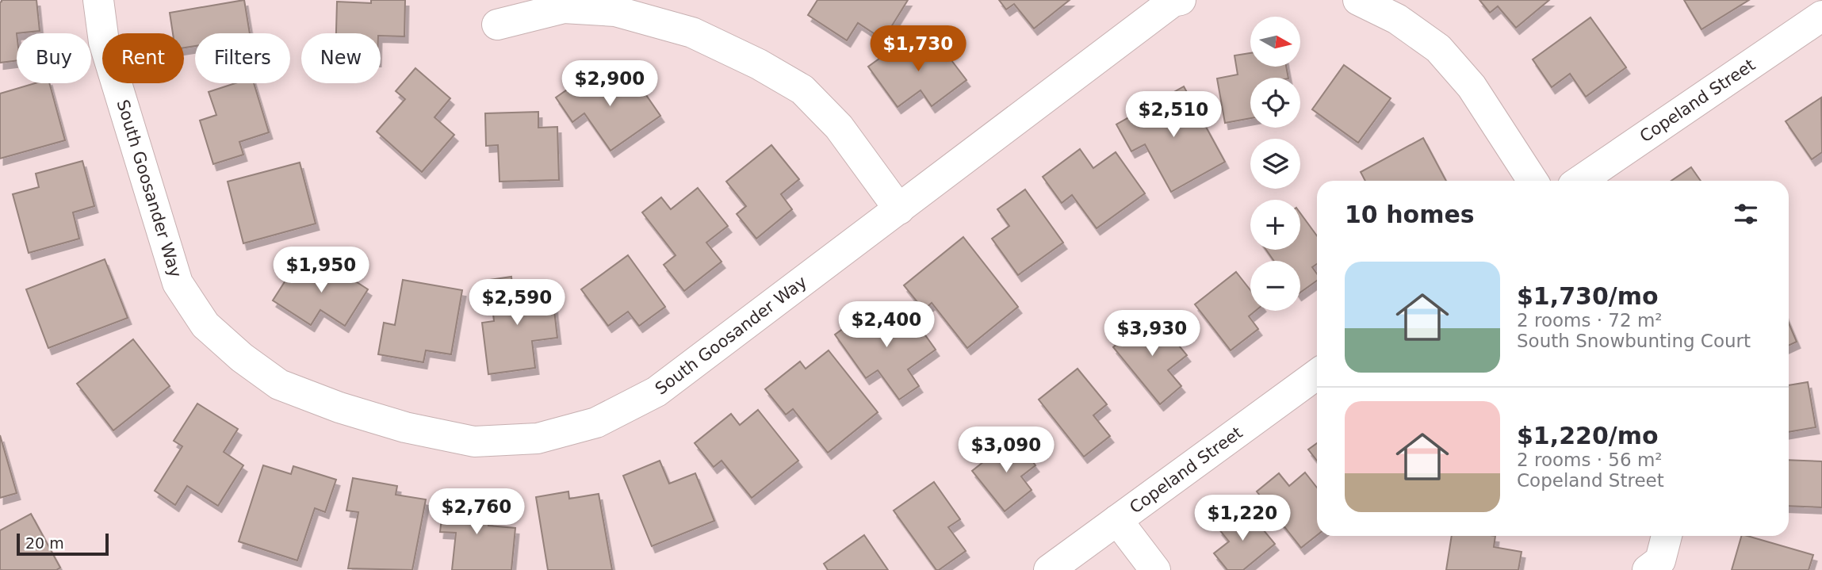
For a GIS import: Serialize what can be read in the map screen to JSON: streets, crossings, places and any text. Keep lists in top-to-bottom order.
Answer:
{
  "streets": {
    "street": ["Copeland Street", "South Goosander Way"]
  },
  "scale_bar": "20 m",
  "north": "right",
  "page": {
    "map_buttons": ["+", "−"],
    "price": [
      "$1,730",
      "$2,900",
      "$2,510",
      "$1,950",
      "$2,590",
      "$2,400",
      "$3,930",
      "$3,090",
      "$2,760",
      "$1,220"
    ],
    "chip": [
      "Buy",
      "Rent",
      "Filters",
      "New"
    ],
    "heading": "10 homes",
    "list": [
      {
        "name": "$1,730/mo",
        "note": "2 rooms · 72 m² · South Snowbunting Court"
      },
      {
        "name": "$1,220/mo",
        "note": "2 rooms · 56 m² · Copeland Street"
      }
    ],
    "scale": "20 m"
  }
}
